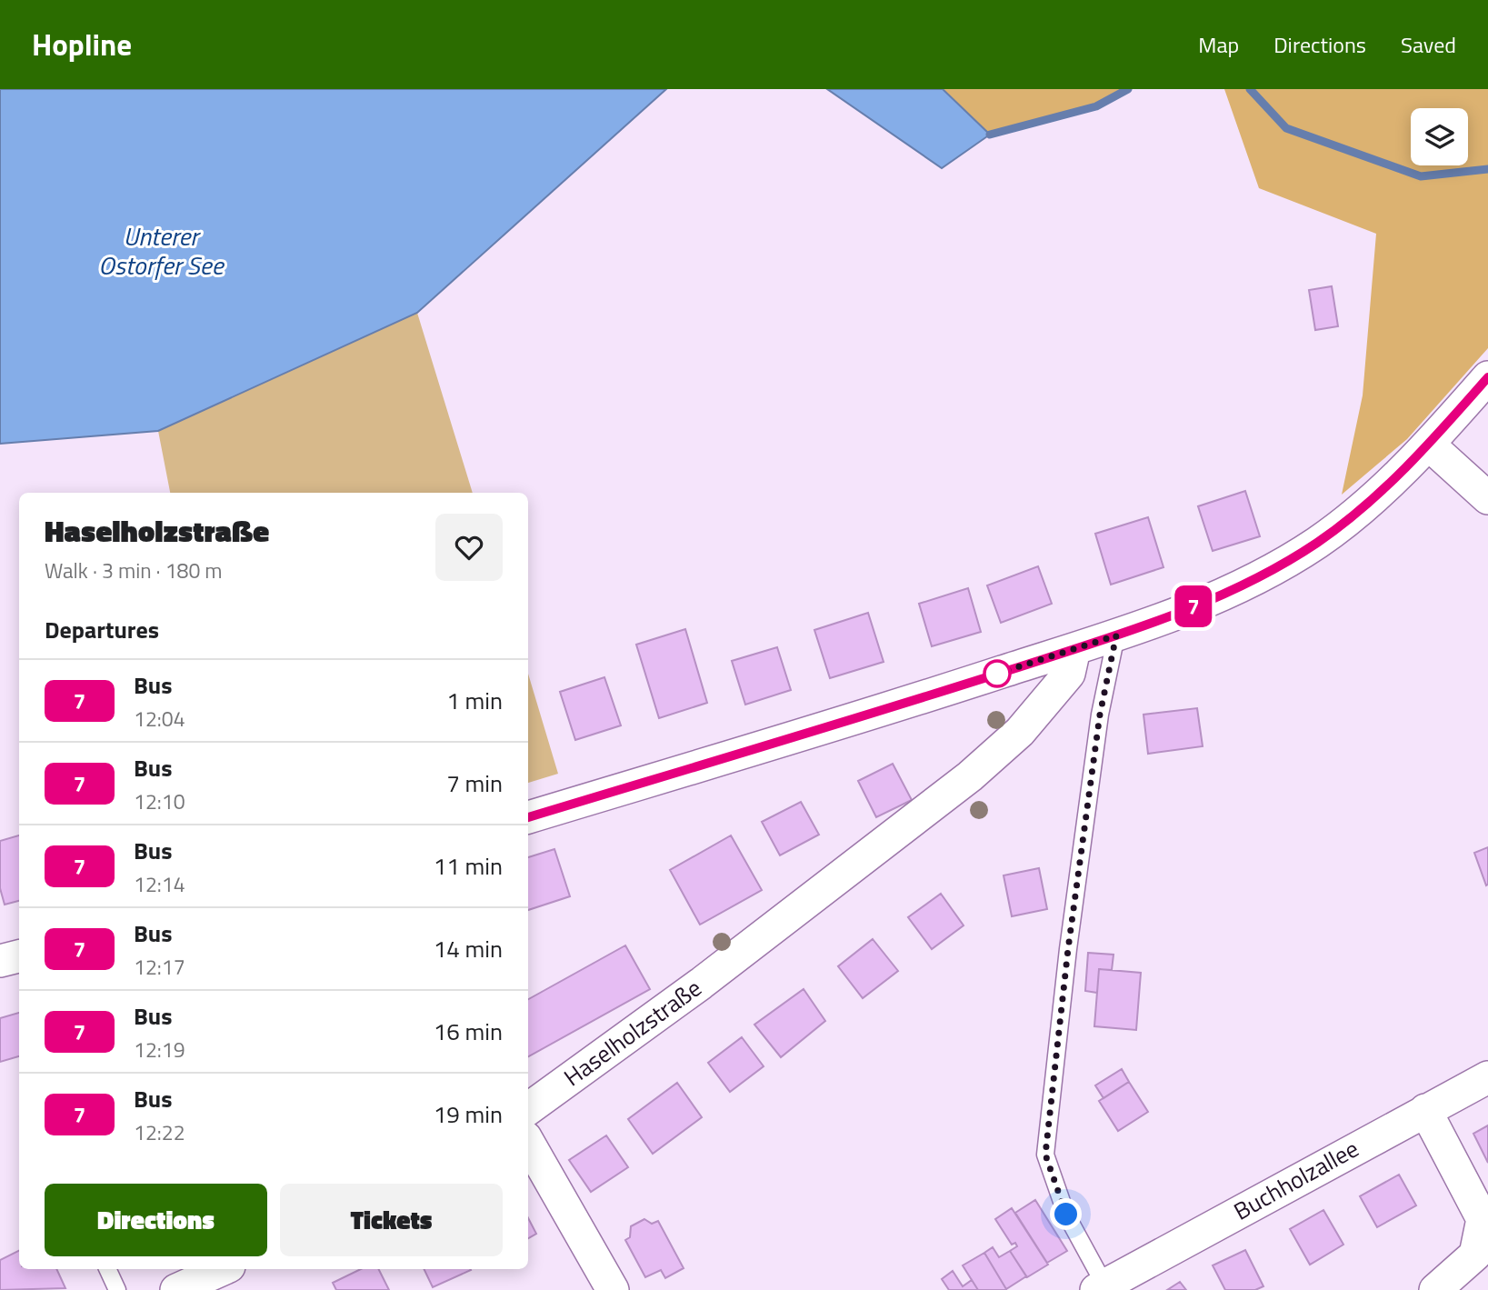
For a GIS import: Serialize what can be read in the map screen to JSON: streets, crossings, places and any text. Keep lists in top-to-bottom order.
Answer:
{
  "streets": {
    "street": ["Haselholzstraße", "Buchholzallee"]
  },
  "water": ["Unterer Ostorfer See"],
  "lines": ["bus line 7"],
  "page": {
    "header": "Hopline",
    "nav": ["Map", "Directions", "Saved"],
    "on_map": "7",
    "heading": [
      ["Haselholzstraße", "Walk · 3 min · 180 m"],
      "Departures"
    ],
    "list": [
      {
        "mark": "7",
        "name": "Bus",
        "note": "12:04",
        "value": "1 min"
      },
      {
        "mark": "7",
        "name": "Bus",
        "note": "12:10",
        "value": "7 min"
      },
      {
        "mark": "7",
        "name": "Bus",
        "note": "12:14",
        "value": "11 min"
      },
      {
        "mark": "7",
        "name": "Bus",
        "note": "12:17",
        "value": "14 min"
      },
      {
        "mark": "7",
        "name": "Bus",
        "note": "12:19",
        "value": "16 min"
      },
      {
        "mark": "7",
        "name": "Bus",
        "note": "12:22",
        "value": "19 min"
      }
    ],
    "buttons": ["Directions", "Tickets"]
  }
}
